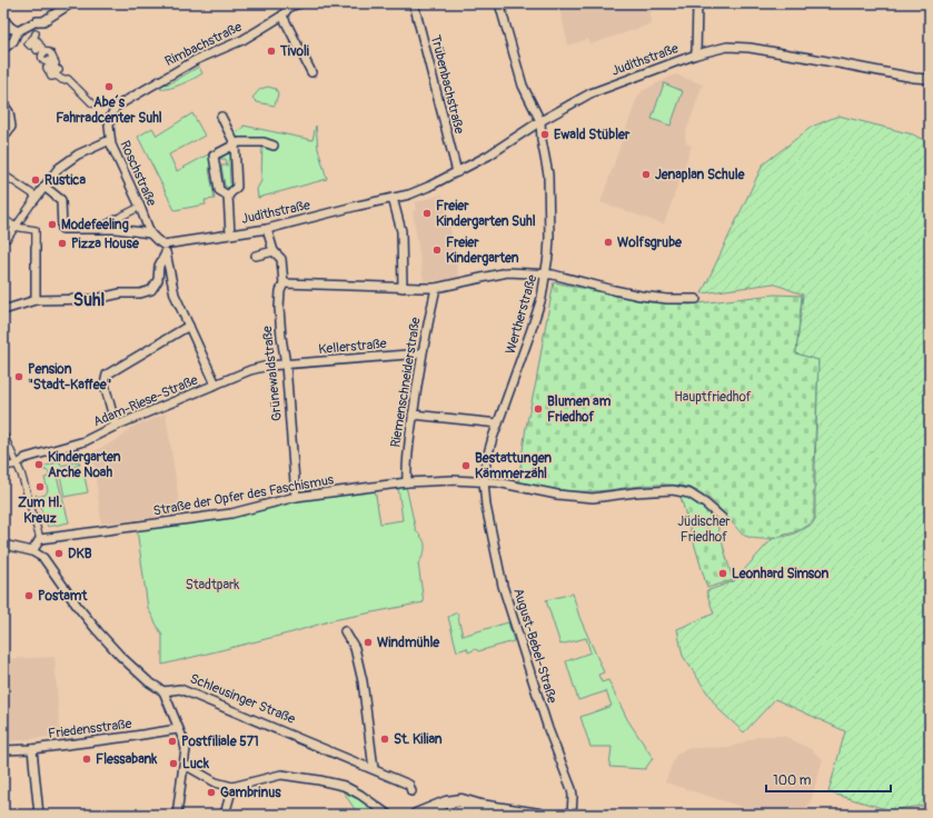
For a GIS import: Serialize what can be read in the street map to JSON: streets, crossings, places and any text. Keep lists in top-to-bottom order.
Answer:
{
  "streets": {
    "street": [
      "Rimbachstraße",
      "Judithstraße",
      "Trübenbachstraße",
      "Roschstraße",
      "Wertherstraße",
      "Kellerstraße",
      "Grünewaldstraße",
      "Riemenschneiderstraße",
      "Adam-Riese-Straße",
      "Straße der Opfer des Faschismus",
      "August-Bebel-Straße",
      "Schleusinger Straße",
      "Friedensstraße"
    ]
  },
  "crossings": [
    ["Rimbachstraße", "Roschstraße"],
    ["Judithstraße", "Trübenbachstraße"],
    ["Judithstraße", "Roschstraße"],
    ["Judithstraße", "Wertherstraße"],
    ["Judithstraße", "Grünewaldstraße"],
    ["Wertherstraße", "Straße der Opfer des Faschismus"],
    ["Wertherstraße", "August-Bebel-Straße"],
    ["Kellerstraße", "Grünewaldstraße"],
    ["Kellerstraße", "Riemenschneiderstraße"],
    ["Kellerstraße", "Adam-Riese-Straße"],
    ["Grünewaldstraße", "Adam-Riese-Straße"],
    ["Grünewaldstraße", "Straße der Opfer des Faschismus"],
    ["Riemenschneiderstraße", "Straße der Opfer des Faschismus"],
    ["Straße der Opfer des Faschismus", "August-Bebel-Straße"]
  ],
  "districts": ["Suhl"],
  "parks": ["Hauptfriedhof", "Jüdischer Friedhof", "Stadtpark"],
  "places": [
    "Tivoli",
    "Abe´s Fahrradcenter Suhl",
    "Ewald Stübler",
    "Jenaplan Schule",
    "Rustica",
    "Freier Kindergarten Suhl",
    "Modefeeling",
    "Wolfsgrube",
    "Pizza House",
    "Freier Kindergarten",
    "Pension \"Stadt-Kaffee\"",
    "Blumen am Friedhof",
    "Kindergarten Arche Noah",
    "Bestattungen Kämmerzähl",
    "Zum Hl. Kreuz",
    "DKB",
    "Leonhard Simson",
    "Postamt",
    "Windmühle",
    "St. Kilian",
    "Postfiliale 571",
    "Flessabank",
    "Luck",
    "Gambrinus"
  ],
  "scale_bar": "100 m"
}
